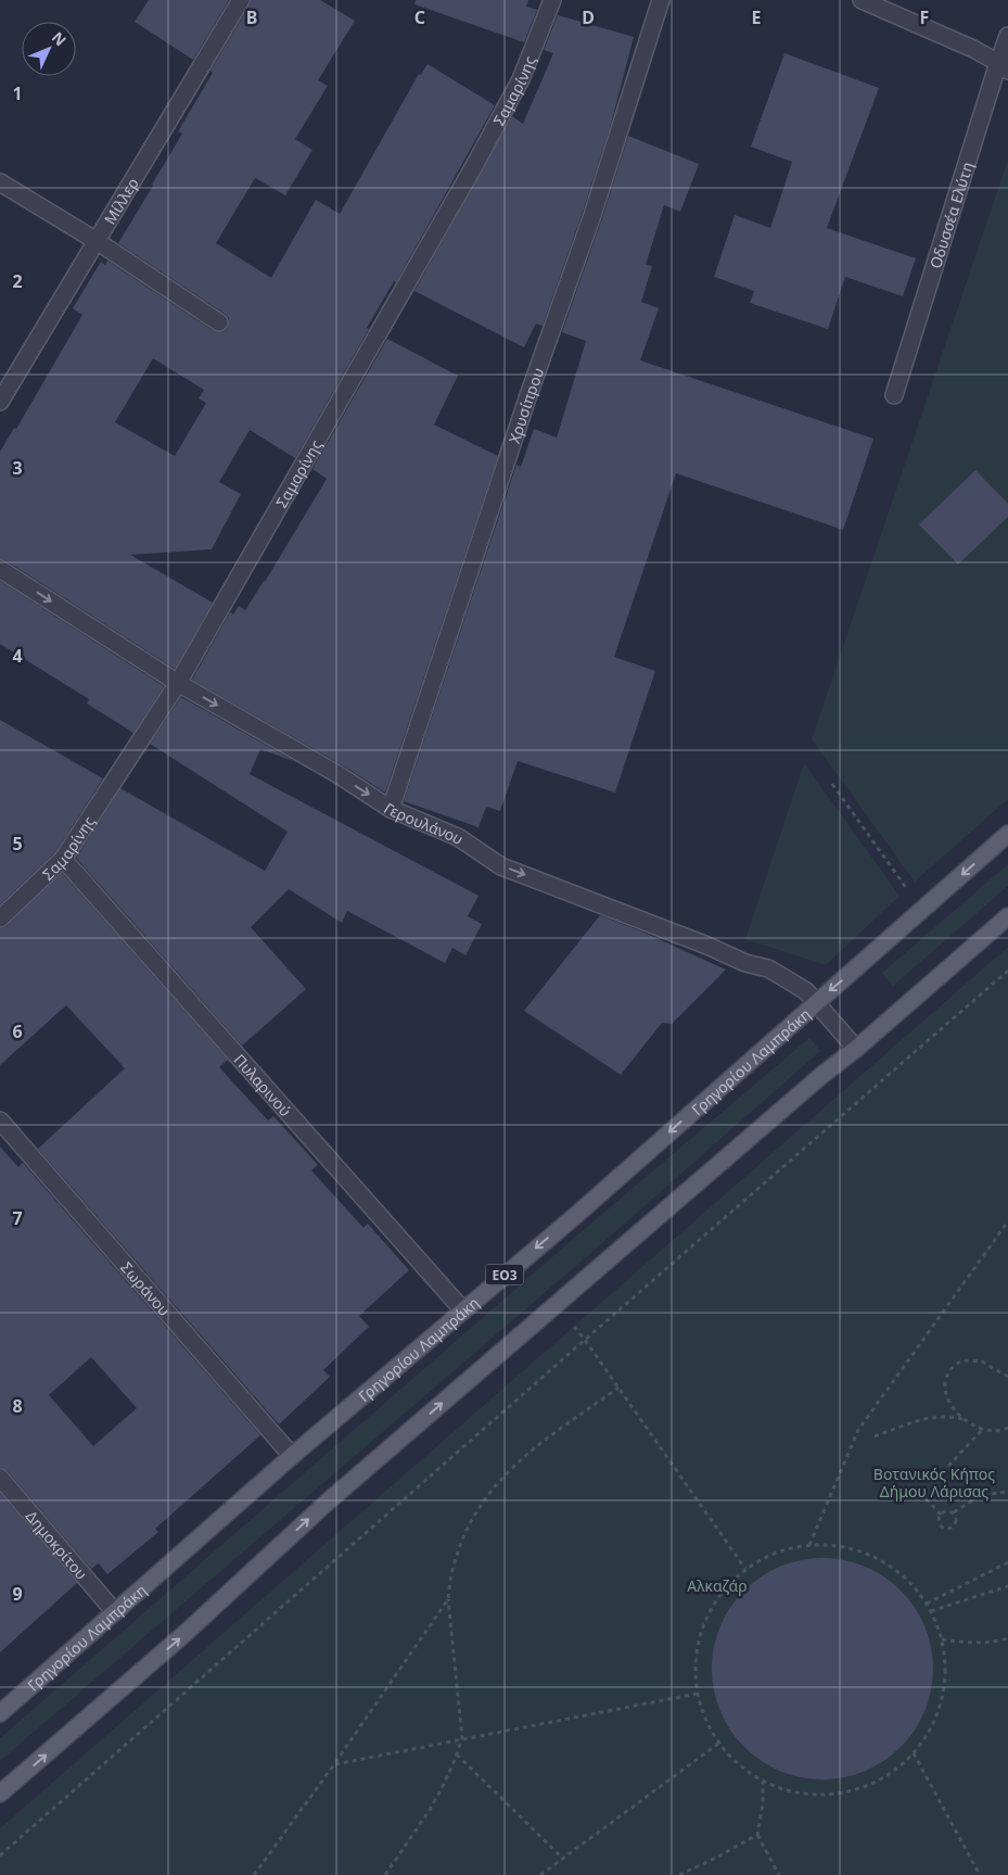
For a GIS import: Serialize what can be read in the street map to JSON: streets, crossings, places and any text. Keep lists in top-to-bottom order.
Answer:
{
  "streets": {
    "main road": ["Γρηγορίου Λαμπράκη", "ΕΟ3"],
    "street": [
      "Σαμαρίνης",
      "Μίλλερ",
      "Οδυσσέα Ελύτη",
      "Χρυσίπpου",
      "Γερουλάνου",
      "Πυλαρινού",
      "Σωράνου",
      "Δημοκρίτου"
    ]
  },
  "crossings": [
    ["Σαμαρίνης", "Γερουλάνου"],
    ["Σαμαρίνης", "Πυλαρινού"],
    ["Χρυσίπpου", "Γερουλάνου"],
    ["Γερουλάνου", "Γρηγορίου Λαμπράκη"],
    ["Γρηγορίου Λαμπράκη", "Πυλαρινού"],
    ["Γρηγορίου Λαμπράκη", "Σωράνου"],
    ["Γρηγορίου Λαμπράκη", "Δημοκρίτου"]
  ],
  "one_way": ["Γερουλάνου"],
  "parks": ["Βοτανικός Κήπος Δήμου Λάρισας", "Αλκαζάρ"],
  "north": "top right",
  "grid": {
    "columns": [
      "B",
      "C",
      "D",
      "E",
      "F"
    ],
    "rows": [
      "1",
      "2",
      "3",
      "4",
      "5",
      "6",
      "7",
      "8",
      "9"
    ]
  }
}
